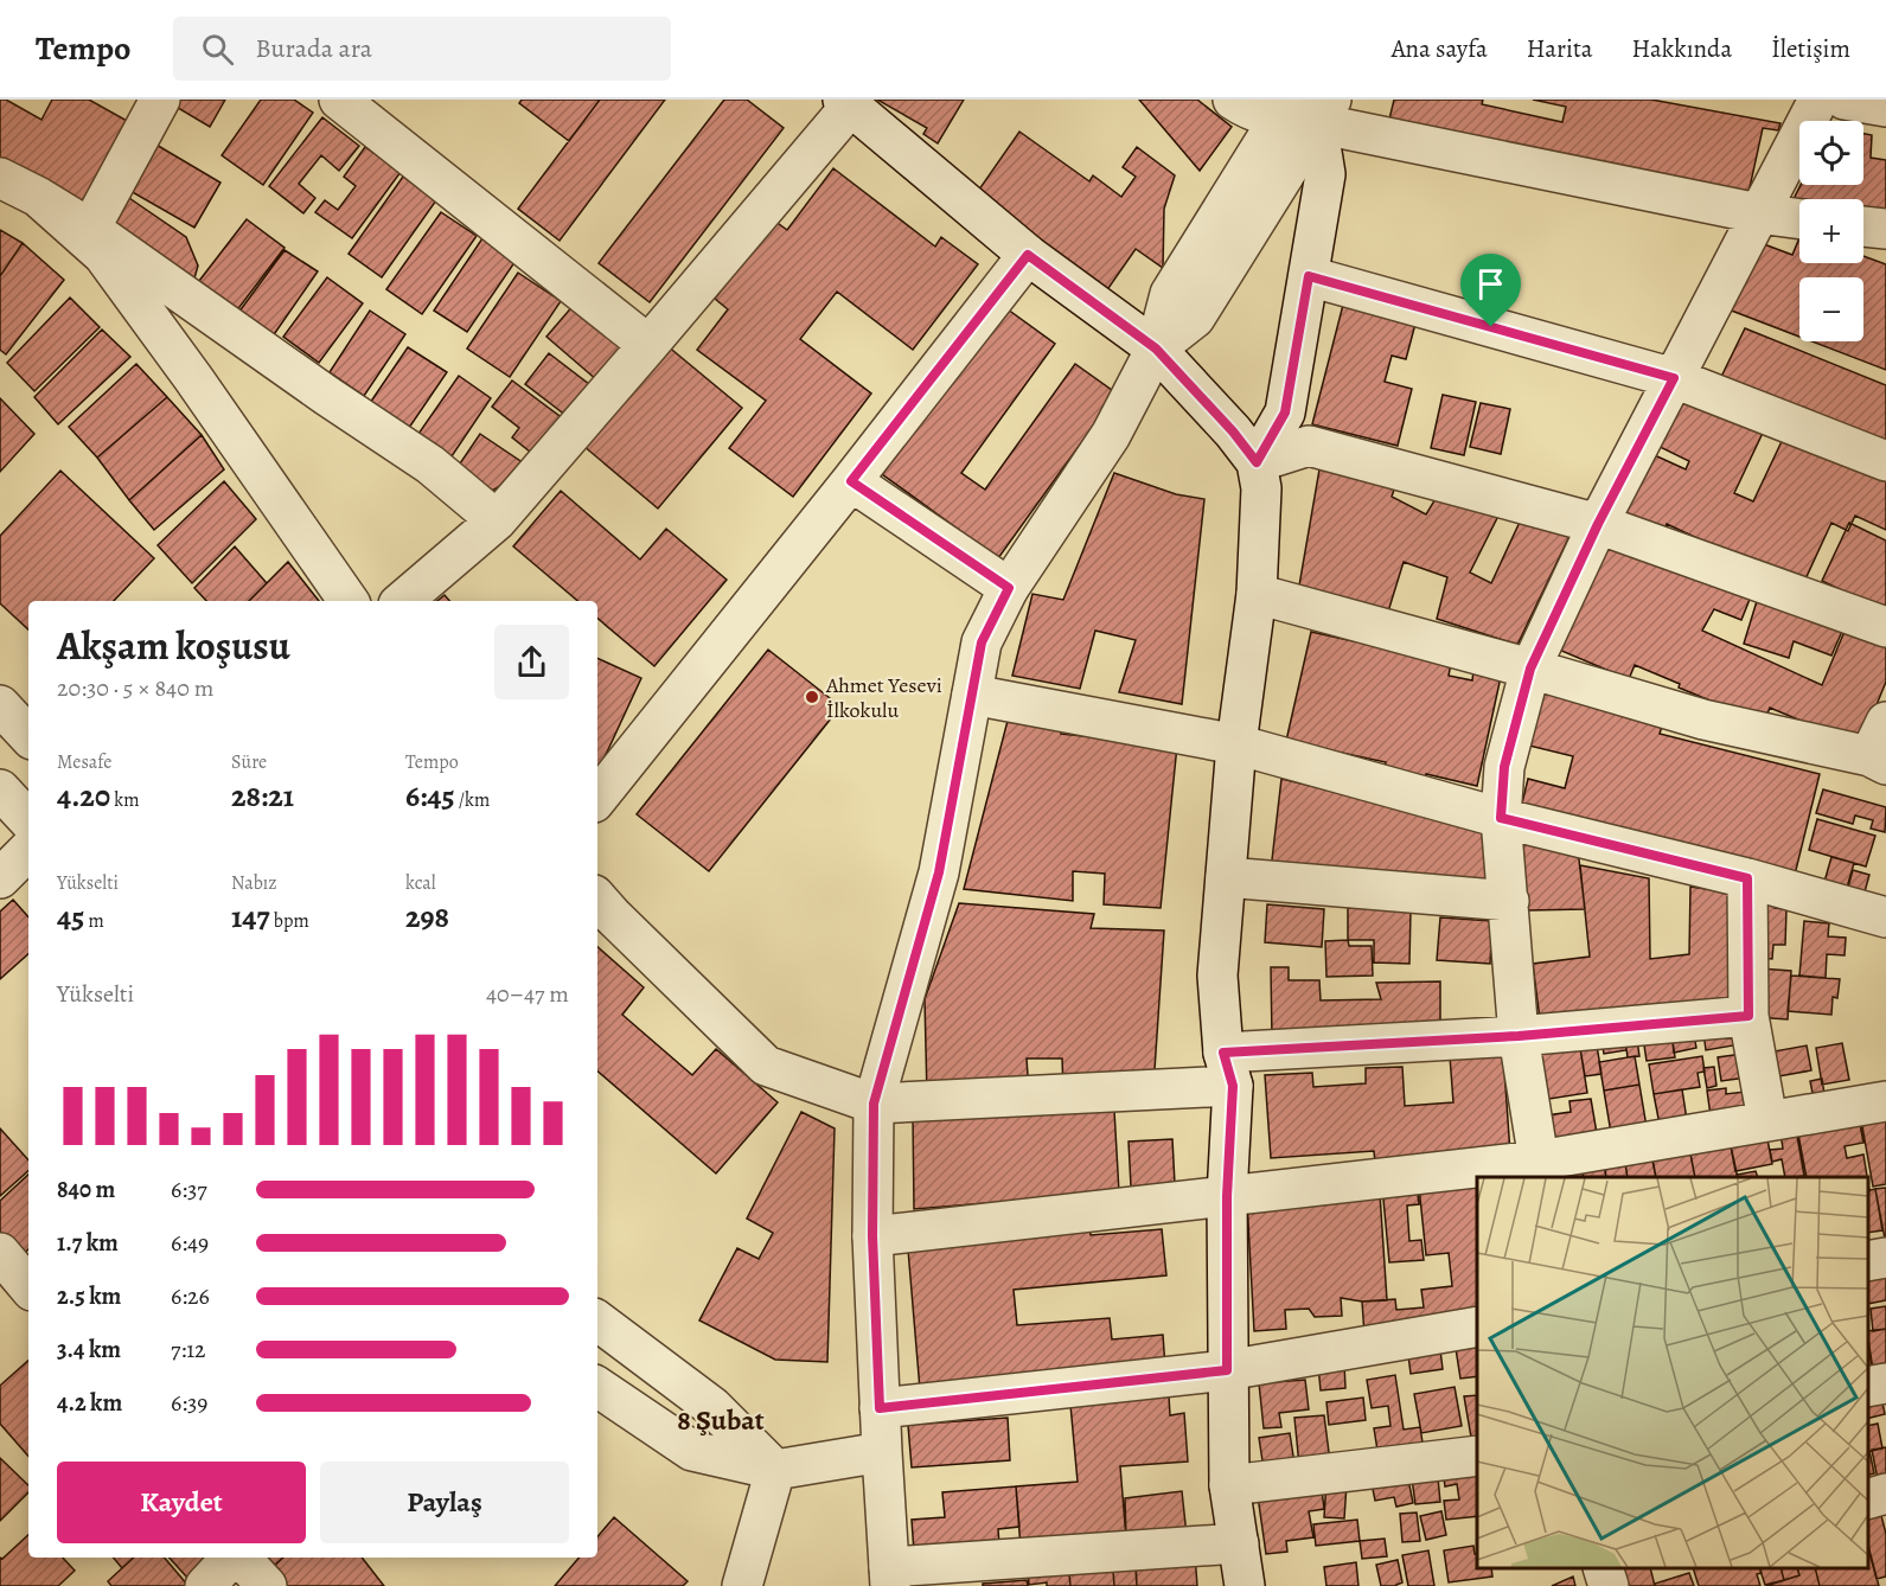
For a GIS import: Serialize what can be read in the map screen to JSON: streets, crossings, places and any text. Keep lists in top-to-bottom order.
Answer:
{
  "districts": ["8 Şubat"],
  "places": ["Ahmet Yesevi İlkokulu"],
  "page": {
    "header": "Tempo",
    "search": "Burada ara",
    "nav": [
      "Ana sayfa",
      "Harita",
      "Hakkında",
      "İletişim"
    ],
    "map_buttons": ["+", "−"],
    "heading": ["Akşam koşusu", "20:30 · 5 × 840 m"],
    "stats": [
      ["Mesafe", "4.20 km"],
      ["Süre", "28:21"],
      ["Tempo", "6:45 /km"],
      ["Yükselti", "45 m"],
      ["Nabız", "147 bpm"],
      ["kcal", "298"]
    ],
    "chart": ["Yükselti", "40–47 m"],
    "list": [
      {
        "name": "840 m",
        "note": "6:37"
      },
      {
        "name": "1.7 km",
        "note": "6:49"
      },
      {
        "name": "2.5 km",
        "note": "6:26"
      },
      {
        "name": "3.4 km",
        "note": "7:12"
      },
      {
        "name": "4.2 km",
        "note": "6:39"
      }
    ],
    "buttons": ["Kaydet", "Paylaş"]
  }
}
